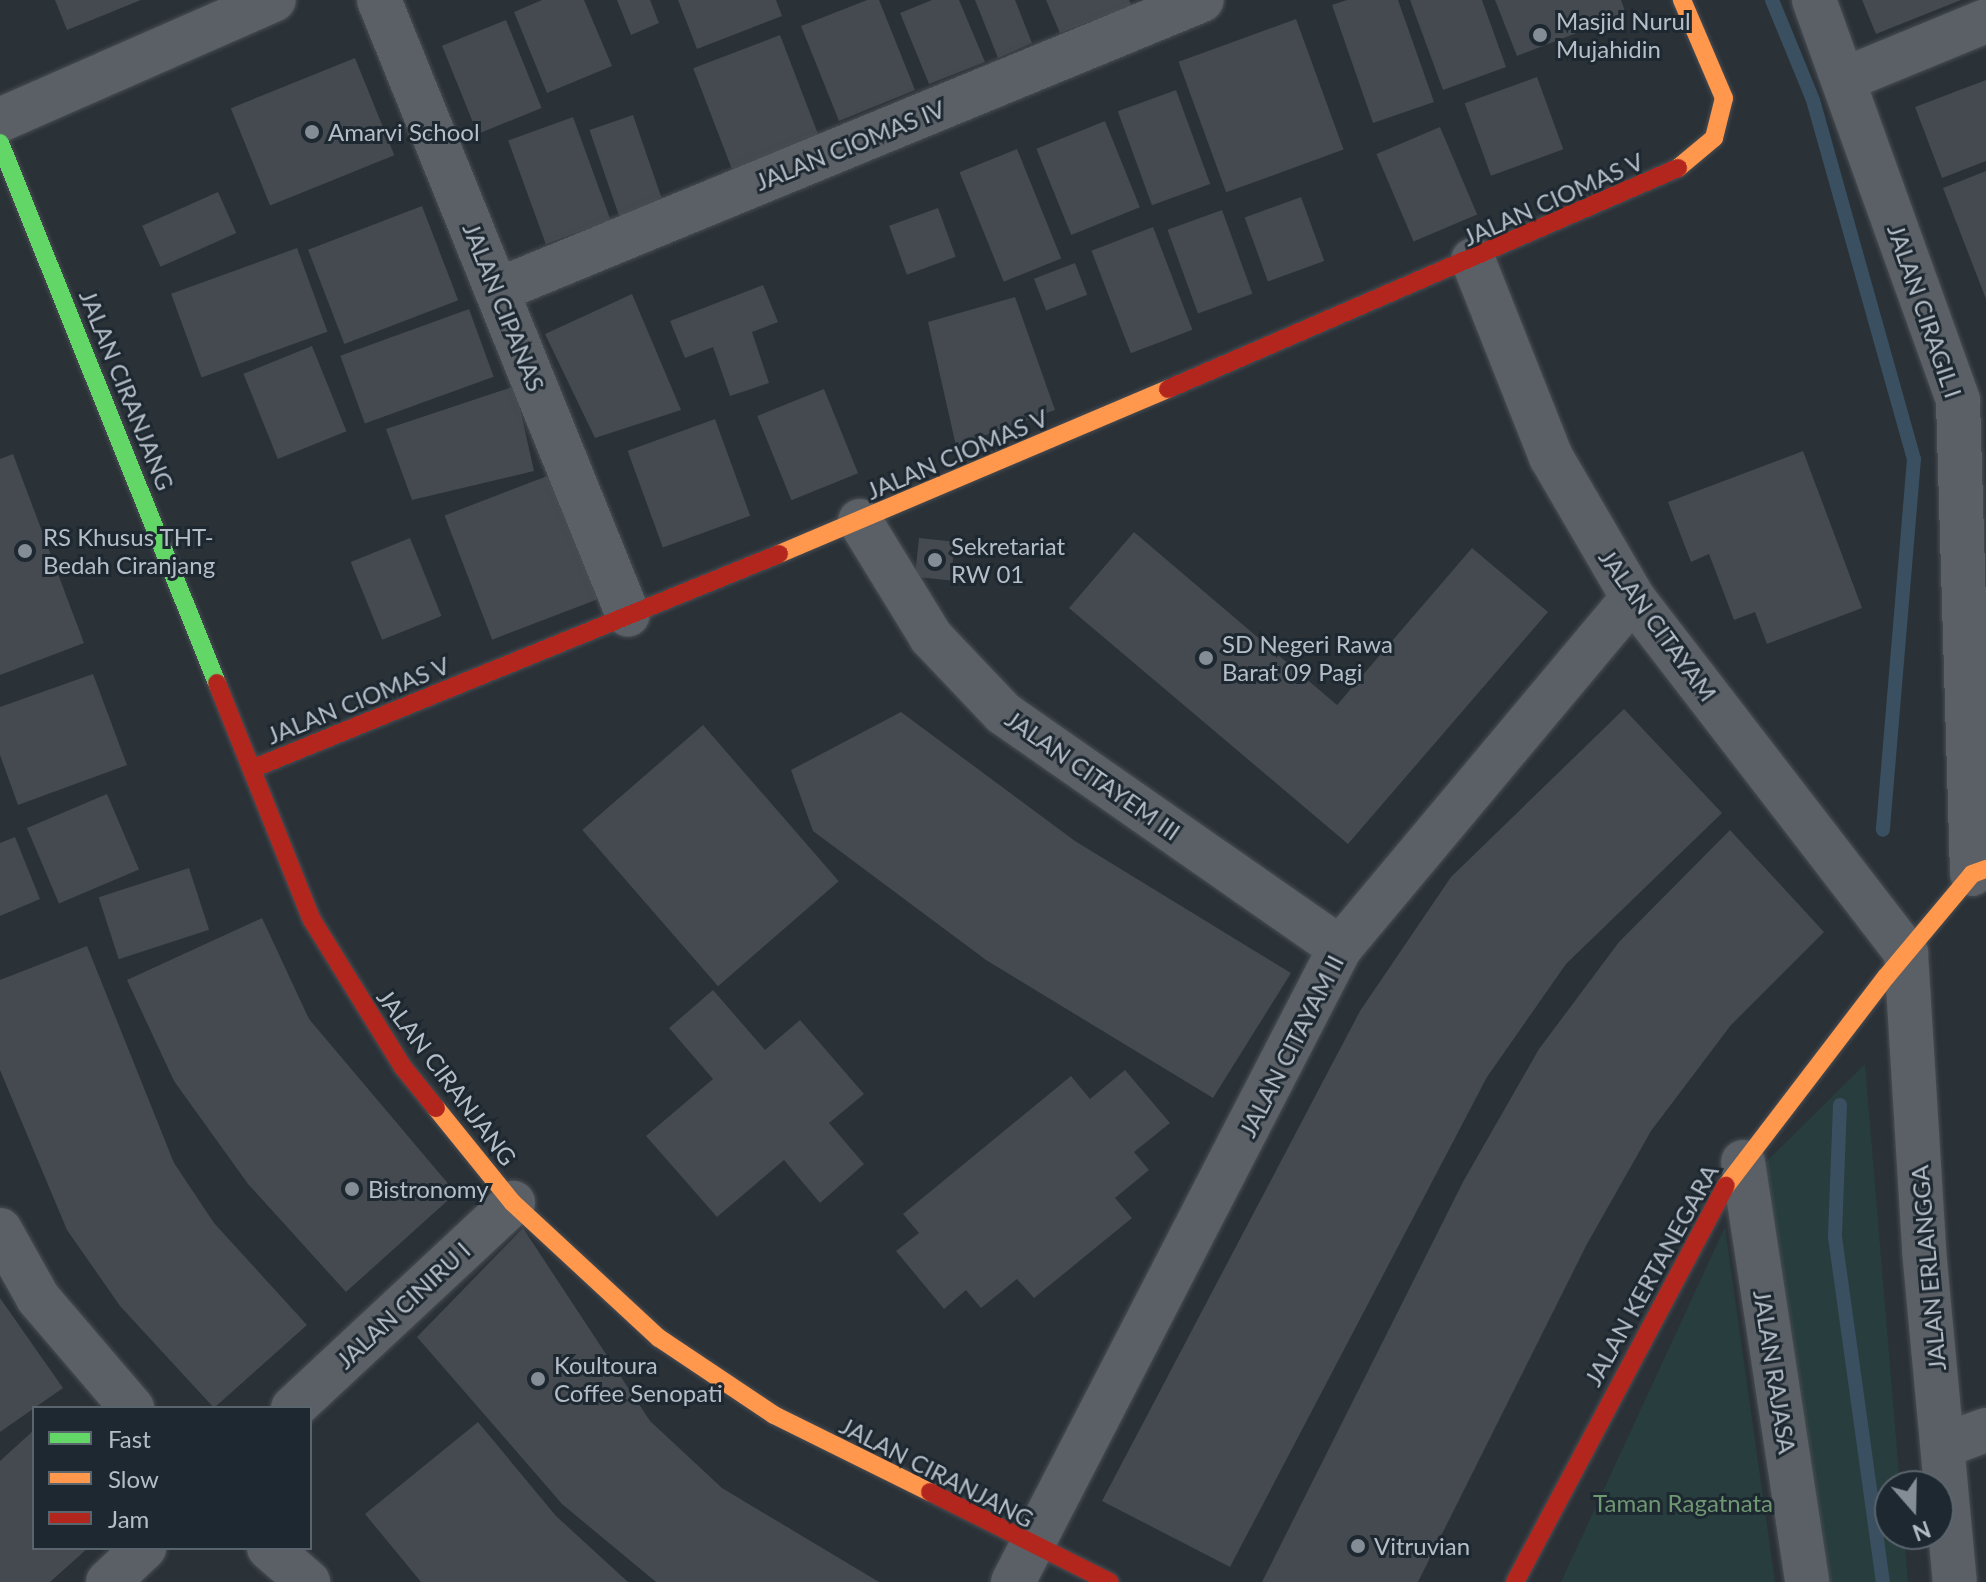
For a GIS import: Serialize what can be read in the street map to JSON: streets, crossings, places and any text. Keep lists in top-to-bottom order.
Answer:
{
  "streets": {
    "street": [
      "JALAN CIOMAS IV",
      "JALAN CIOMAS V",
      "JALAN CIPANAS",
      "JALAN CIRAGIL I",
      "JALAN CIRANJANG",
      "JALAN CITAYAM",
      "JALAN CITAYEM III",
      "JALAN CITAYAM II",
      "JALAN ERLANGGA",
      "JALAN KERTANEGARA",
      "JALAN CINIRU I",
      "JALAN RAJASA"
    ]
  },
  "crossings": [
    ["JALAN CIOMAS IV", "JALAN CIPANAS"],
    ["JALAN CIOMAS V", "JALAN CIPANAS"],
    ["JALAN CIOMAS V", "JALAN CIRANJANG"],
    ["JALAN CIOMAS V", "JALAN CITAYAM"],
    ["JALAN CIOMAS V", "JALAN CITAYEM III"],
    ["JALAN CIRAGIL I", "JALAN KERTANEGARA"],
    ["JALAN CIRANJANG", "JALAN CITAYAM II"],
    ["JALAN CIRANJANG", "JALAN CINIRU I"],
    ["JALAN CITAYAM", "JALAN CITAYAM II"],
    ["JALAN CITAYAM", "JALAN ERLANGGA"],
    ["JALAN CITAYAM", "JALAN KERTANEGARA"],
    ["JALAN CITAYEM III", "JALAN CITAYAM II"],
    ["JALAN ERLANGGA", "JALAN KERTANEGARA"],
    ["JALAN KERTANEGARA", "JALAN RAJASA"]
  ],
  "parks": ["Taman Ragatnata"],
  "places": [
    "Masjid Nurul Mujahidin",
    "Amarvi School",
    "RS Khusus THT- Bedah Ciranjang",
    "Sekretariat RW 01",
    "SD Negeri Rawa Barat 09 Pagi",
    "Bistronomy",
    "Koultoura Coffee Senopati",
    "Vitruvian"
  ],
  "legend": ["Fast", "Slow", "Jam"],
  "north": "bottom"
}
